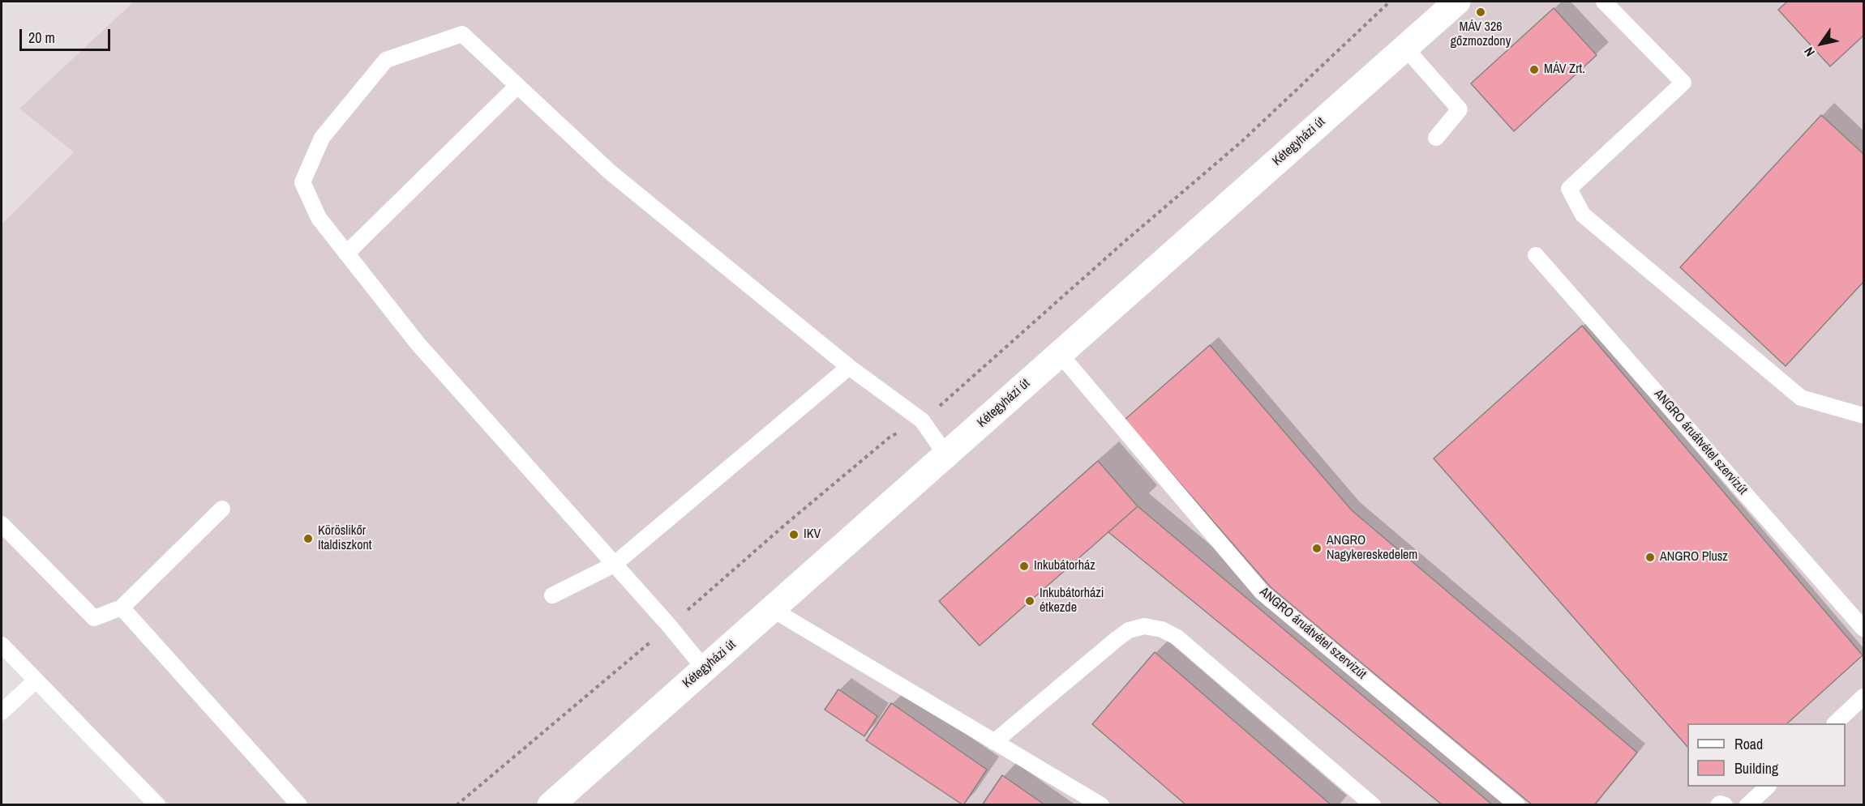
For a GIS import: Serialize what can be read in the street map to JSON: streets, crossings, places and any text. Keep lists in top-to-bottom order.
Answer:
{
  "streets": {
    "street": ["Kétegyházi út"],
    "lane": ["ANGRO áruátvétel szervizút"]
  },
  "crossings": [
    ["Kétegyházi út", "ANGRO áruátvétel szervizút"]
  ],
  "places": [
    "MÁV 326 gőzmozdony",
    "MÁV Zrt.",
    "IKV",
    "Köröslikőr Italdiszkont",
    "ANGRO Nagykereskedelem",
    "ANGRO Plusz",
    "Inkubátorház",
    "Inkubátorházi étkezde"
  ],
  "legend": ["Road", "Building"],
  "scale_bar": "20 m",
  "north": "bottom left"
}
